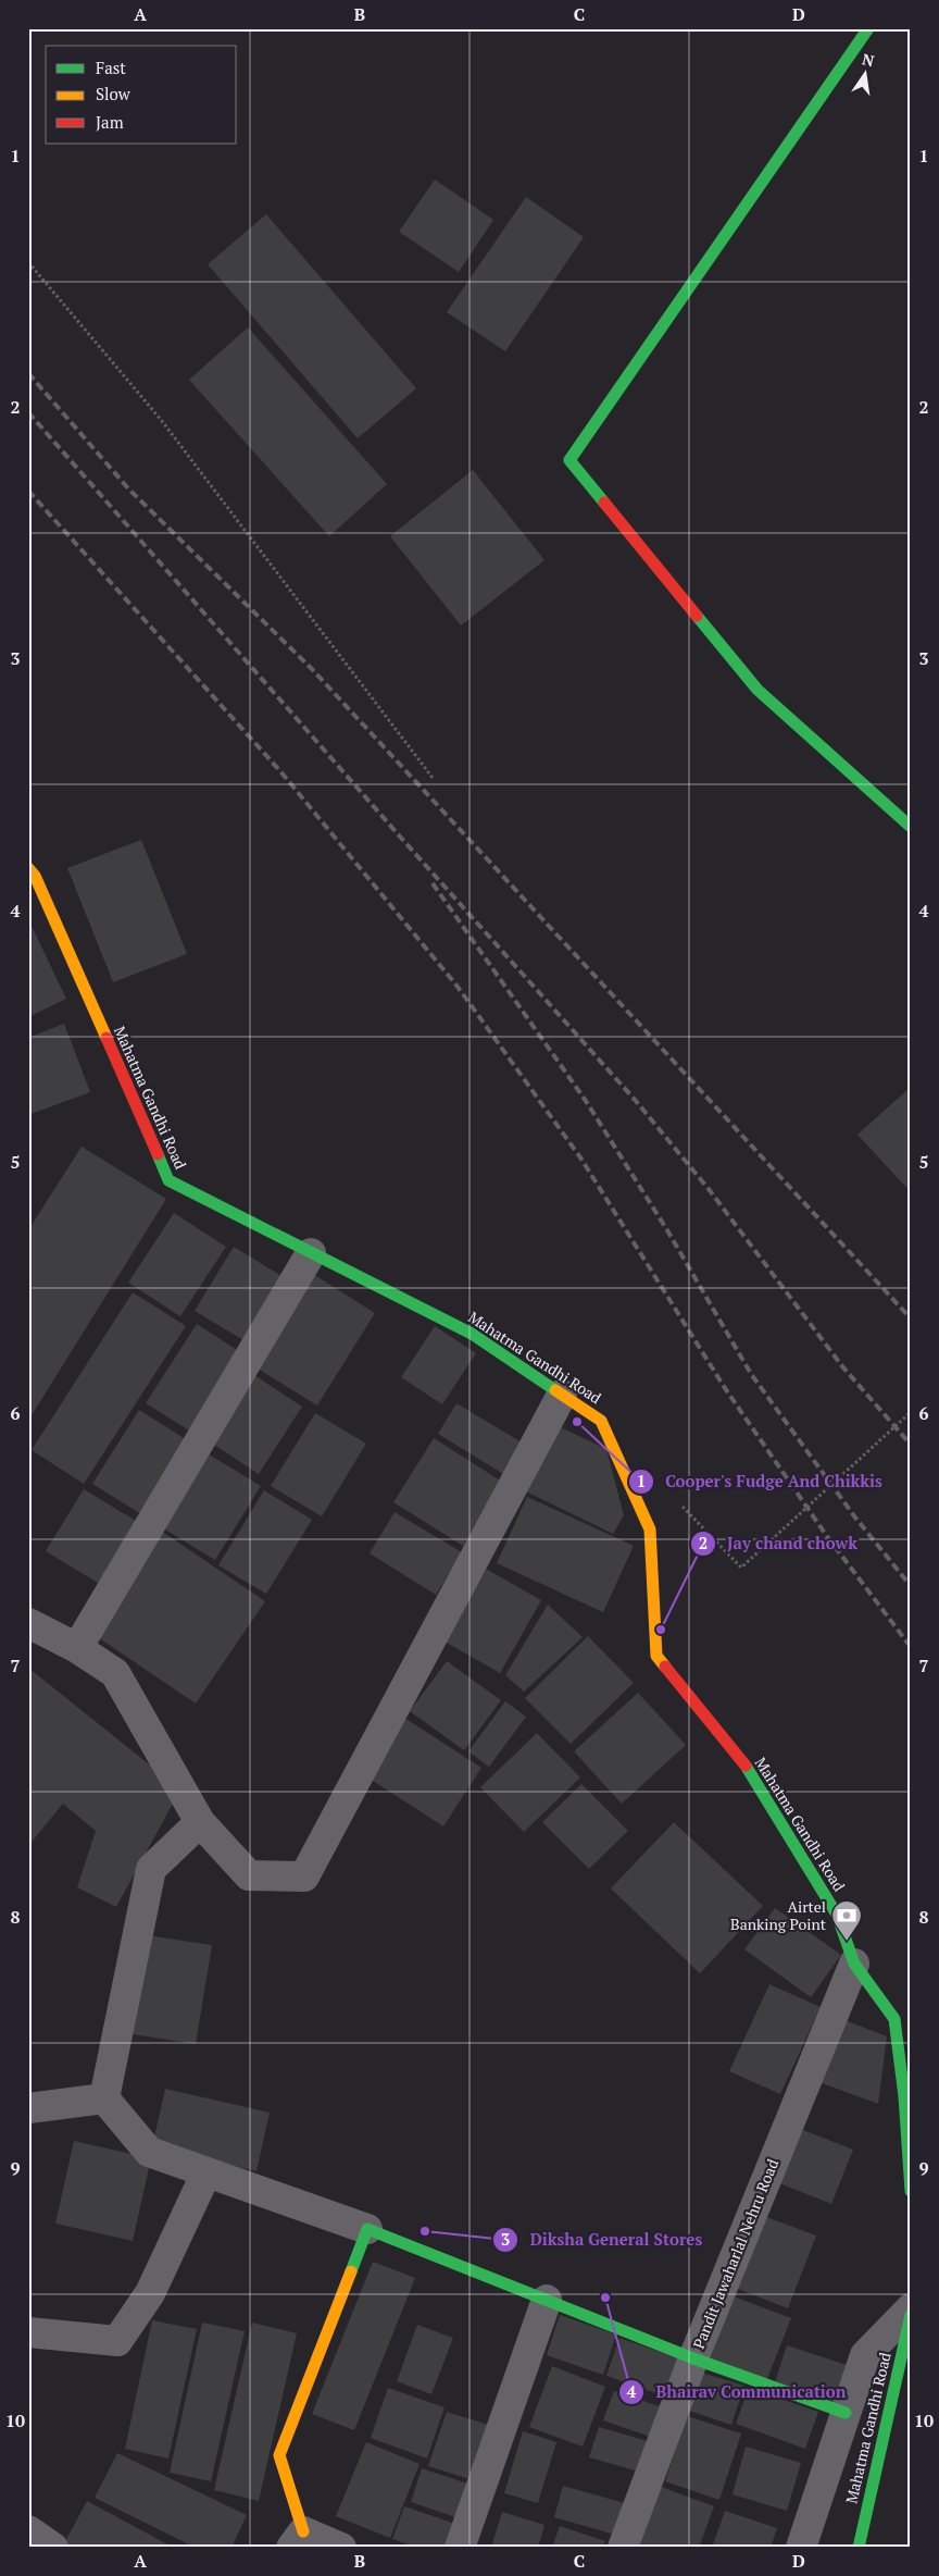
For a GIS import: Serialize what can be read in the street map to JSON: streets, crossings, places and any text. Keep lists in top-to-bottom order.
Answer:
{
  "streets": {
    "main road": ["Mahatma Gandhi Road"],
    "street": ["Pandit Jawaharlal Nehru Road"]
  },
  "crossings": [
    ["Mahatma Gandhi Road", "Pandit Jawaharlal Nehru Road"]
  ],
  "places": {
    "other": [
      "Cooper's Fudge And Chikkis",
      "Jay chand chowk",
      "Diksha General Stores",
      "Bhairav Communication"
    ],
    "bank": ["Airtel Banking Point"]
  },
  "legend": ["Fast", "Slow", "Jam"],
  "north": "top",
  "grid": {
    "columns": [
      "A",
      "B",
      "C",
      "D"
    ],
    "rows": [
      "1",
      "2",
      "3",
      "4",
      "5",
      "6",
      "7",
      "8",
      "9",
      "10"
    ]
  }
}
